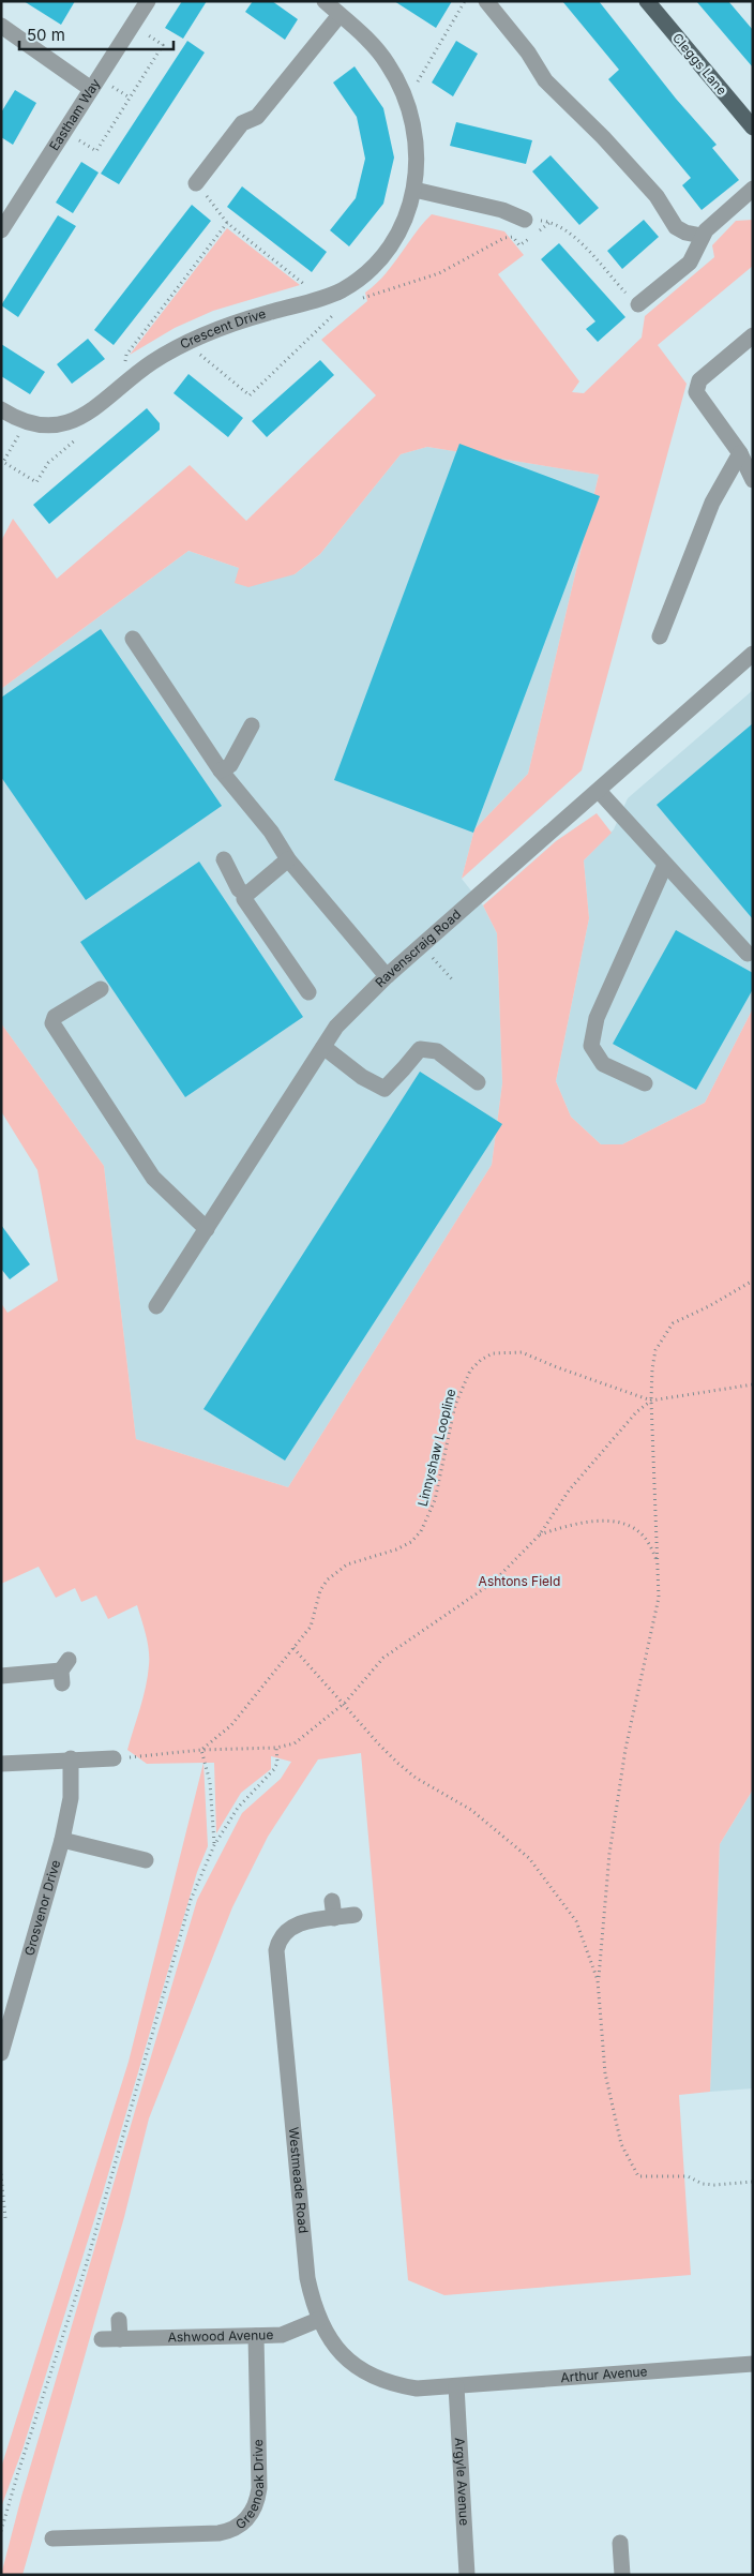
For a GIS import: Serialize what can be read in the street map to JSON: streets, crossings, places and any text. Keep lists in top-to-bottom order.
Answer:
{
  "streets": {
    "main road": ["Cleggs Lane"],
    "street": [
      "Eastham Way",
      "Crescent Drive",
      "Ravenscraig Road",
      "Grosvenor Drive",
      "Westmeade Road",
      "Ashwood Avenue",
      "Arthur Avenue",
      "Argyle Avenue",
      "Greenoak Drive"
    ],
    "path": ["Linnyshaw Loopline"]
  },
  "crossings": [
    ["Westmeade Road", "Ashwood Avenue"],
    ["Westmeade Road", "Arthur Avenue"],
    ["Westmeade Road", "Argyle Avenue"],
    ["Ashwood Avenue", "Greenoak Drive"],
    ["Arthur Avenue", "Argyle Avenue"]
  ],
  "parks": ["Ashtons Field"],
  "scale_bar": "50 m"
}
